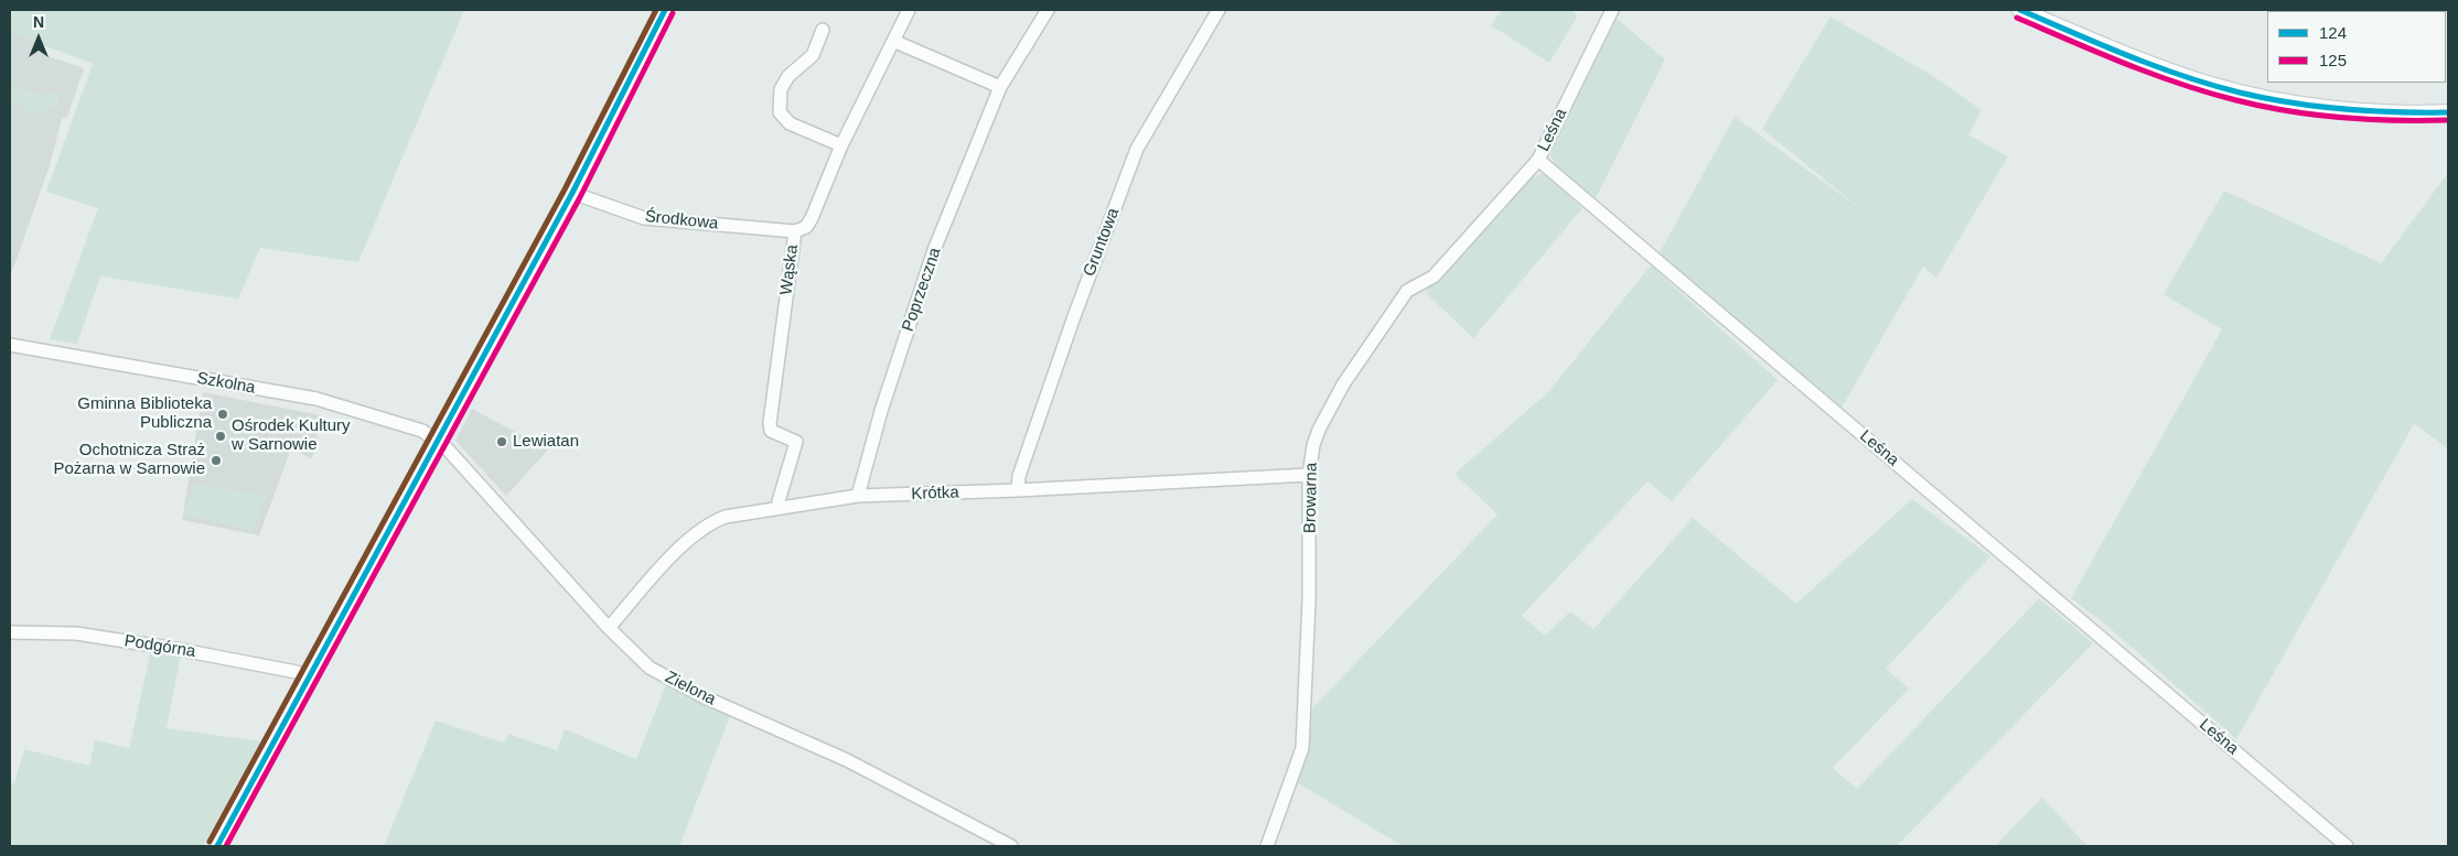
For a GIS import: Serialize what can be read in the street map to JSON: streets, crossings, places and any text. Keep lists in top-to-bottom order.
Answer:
{
  "streets": {
    "street": [
      "Leśna",
      "Środkowa",
      "Gruntowa",
      "Wąska",
      "Poprzeczna",
      "Szkolna",
      "Krótka",
      "Browarna",
      "Podgórna",
      "Zielona"
    ]
  },
  "crossings": [
    ["Leśna", "Browarna"],
    ["Środkowa", "Wąska"],
    ["Gruntowa", "Krótka"],
    ["Wąska", "Krótka"],
    ["Poprzeczna", "Krótka"],
    ["Szkolna", "Zielona"],
    ["Krótka", "Browarna"],
    ["Krótka", "Zielona"]
  ],
  "places": [
    "Gminna Biblioteka Publiczna",
    "Ośrodek Kultury w Sarnowie",
    "Lewiatan",
    "Ochotnicza Straż Pożarna w Sarnowie"
  ],
  "lines": ["transit line 124", "transit line 125"],
  "legend": ["124", "125"],
  "north": "top"
}
